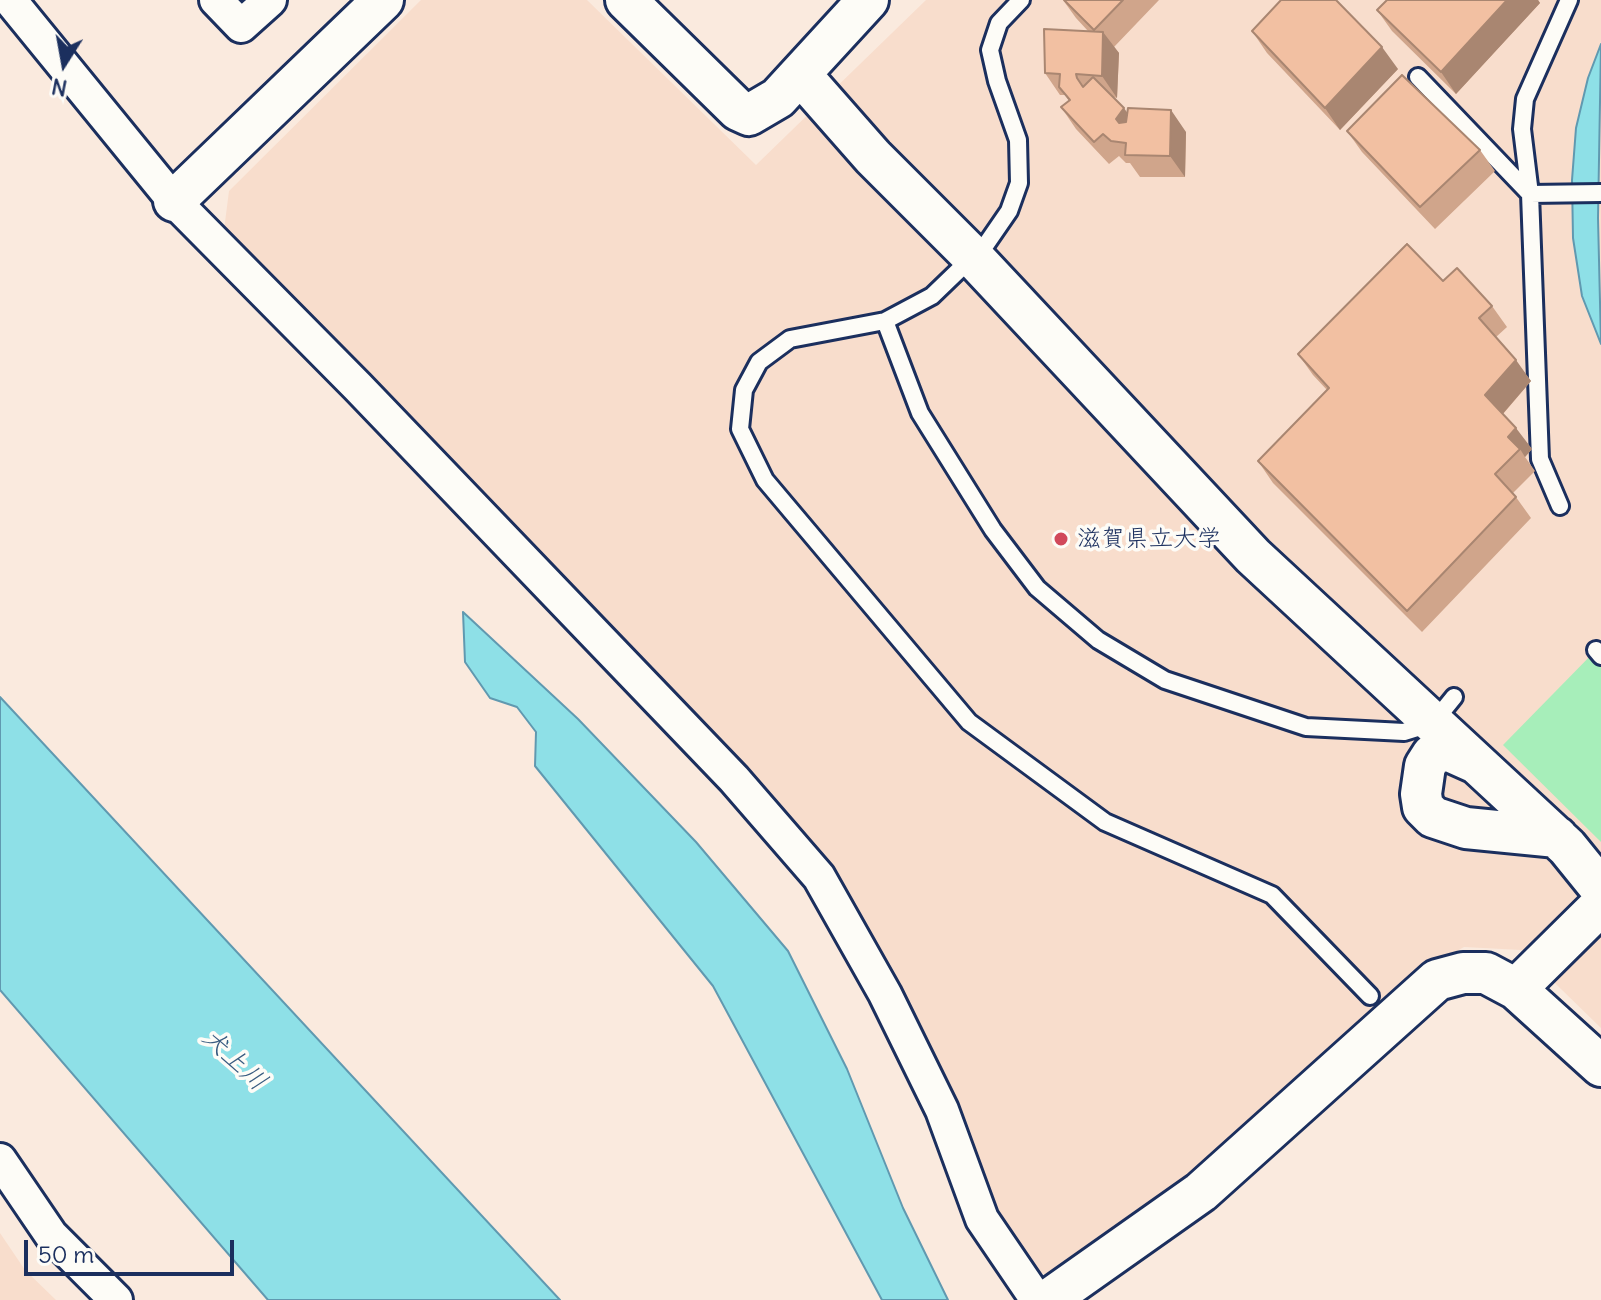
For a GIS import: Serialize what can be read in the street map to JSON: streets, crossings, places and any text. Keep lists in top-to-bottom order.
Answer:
{
  "water": ["犬上川"],
  "places": ["滋賀県立大学"],
  "scale_bar": "50 m",
  "north": "bottom"
}
